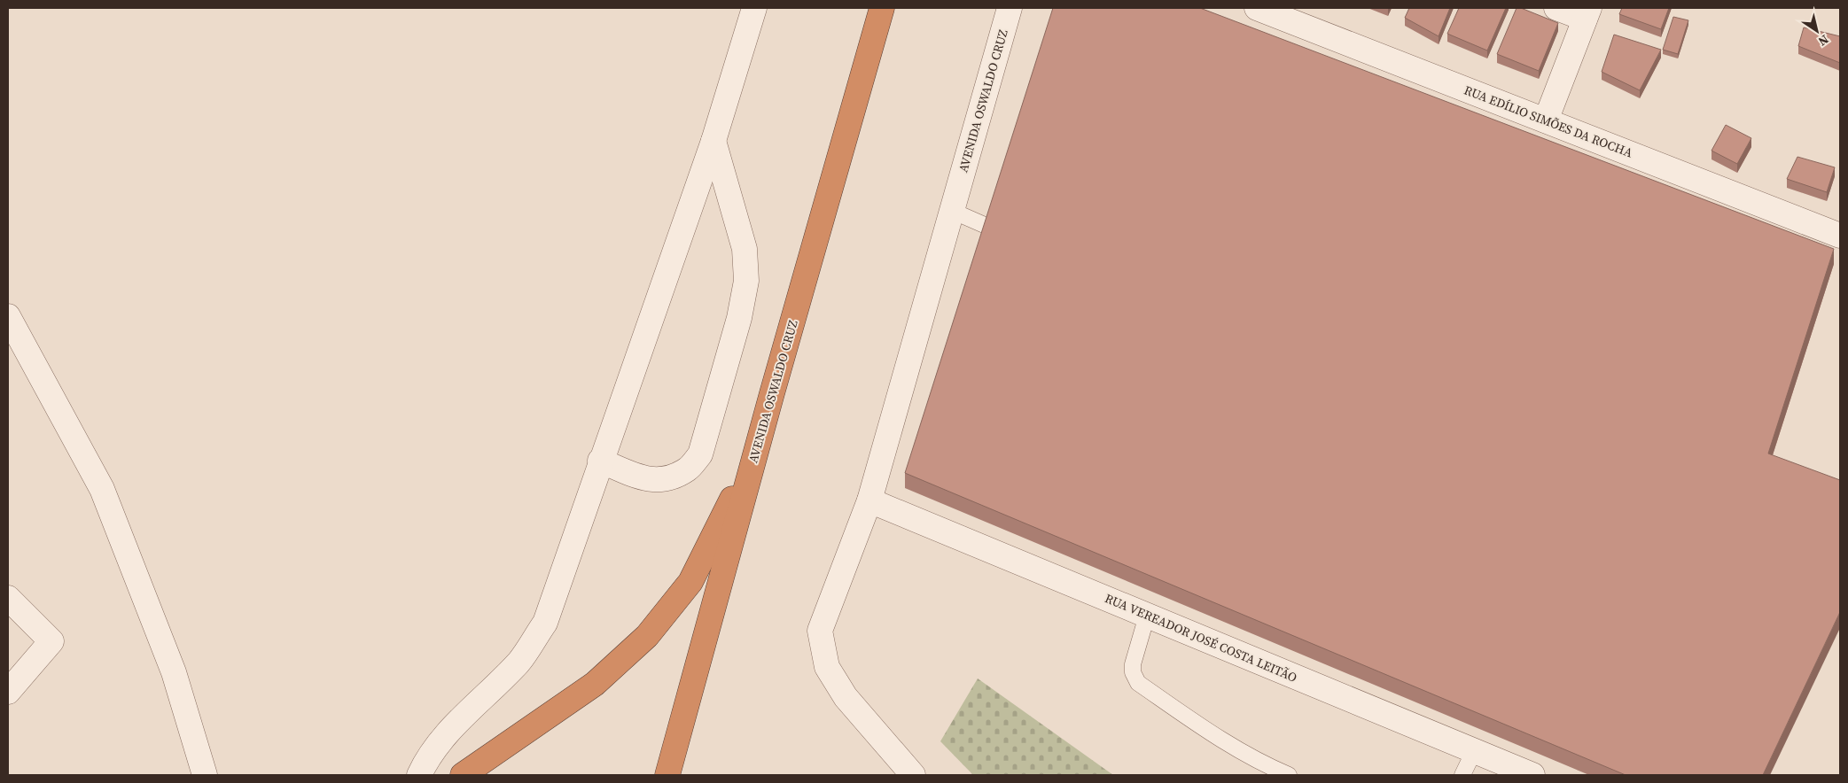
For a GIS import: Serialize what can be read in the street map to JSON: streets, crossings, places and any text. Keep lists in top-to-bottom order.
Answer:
{
  "streets": {
    "highway": ["AVENIDA OSWALDO CRUZ"],
    "street": ["RUA EDÍLIO SIMÕES DA ROCHA", "RUA VEREADOR JOSÉ COSTA LEITÃO"]
  },
  "crossings": [
    ["AVENIDA OSWALDO CRUZ", "RUA VEREADOR JOSÉ COSTA LEITÃO"]
  ],
  "north": "bottom right"
}
